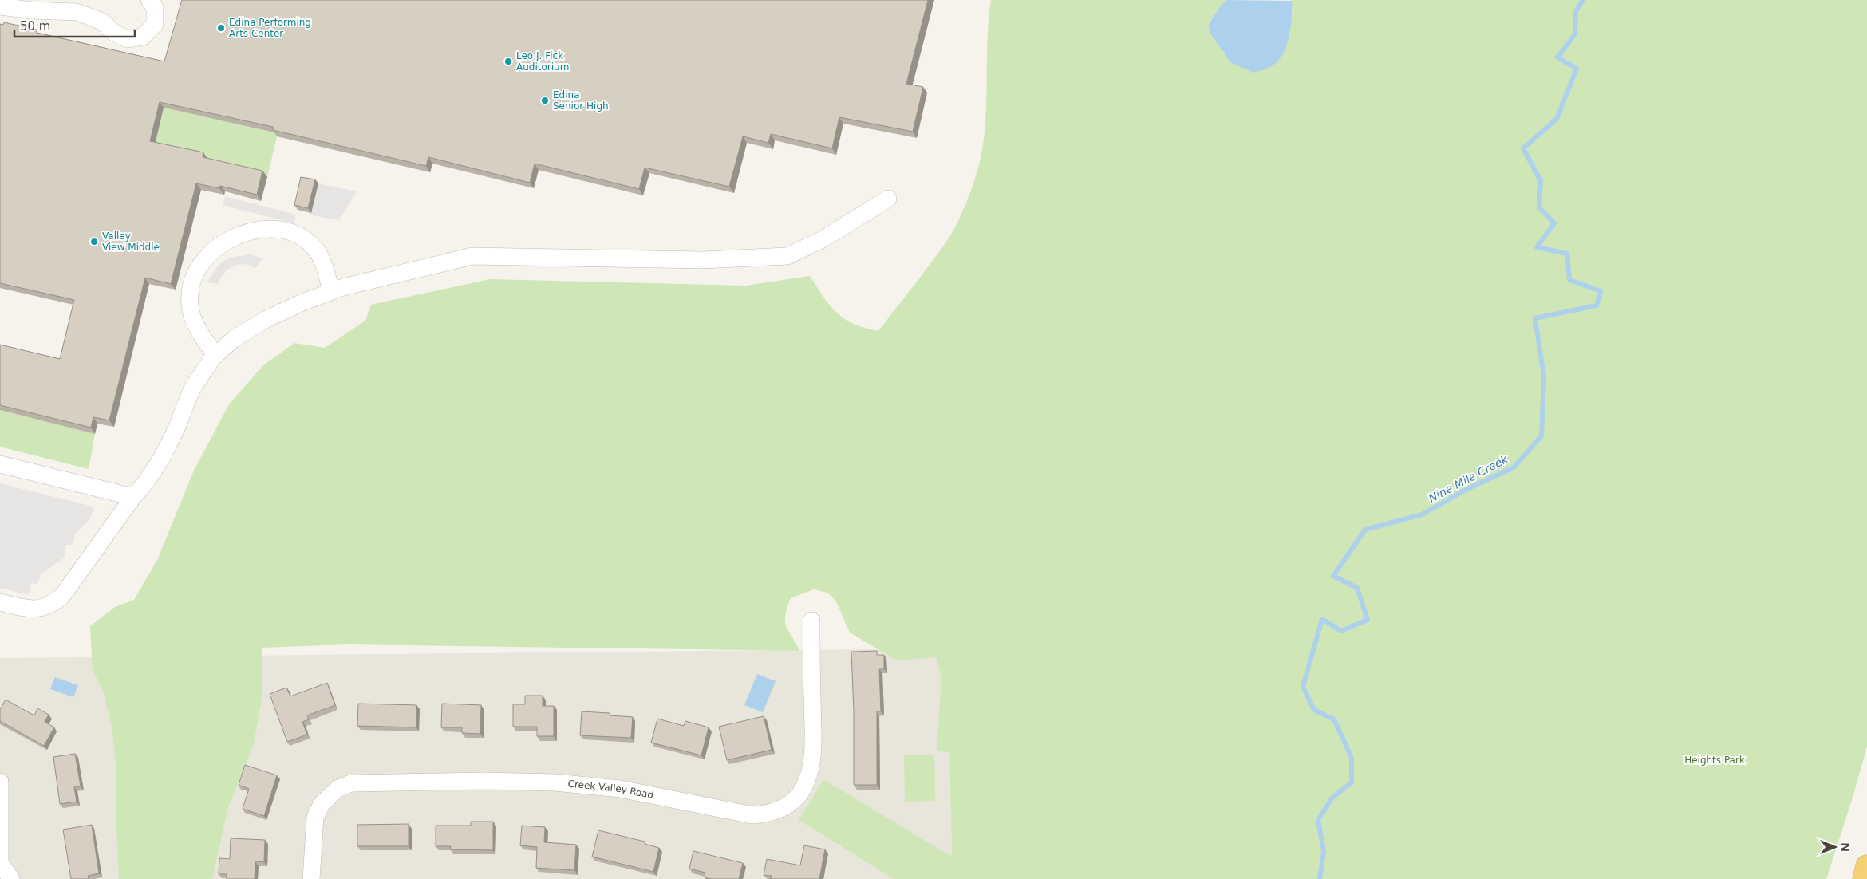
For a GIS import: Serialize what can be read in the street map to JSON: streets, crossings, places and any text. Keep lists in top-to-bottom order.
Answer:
{
  "streets": {
    "street": ["Creek Valley Road"]
  },
  "water": ["Nine Mile Creek"],
  "parks": ["Heights Park"],
  "places": [
    "Edina Performing Arts Center",
    "Leo J. Fick Auditorium",
    "Edina Senior High",
    "Valley View Middle"
  ],
  "scale_bar": "50 m",
  "north": "right"
}
